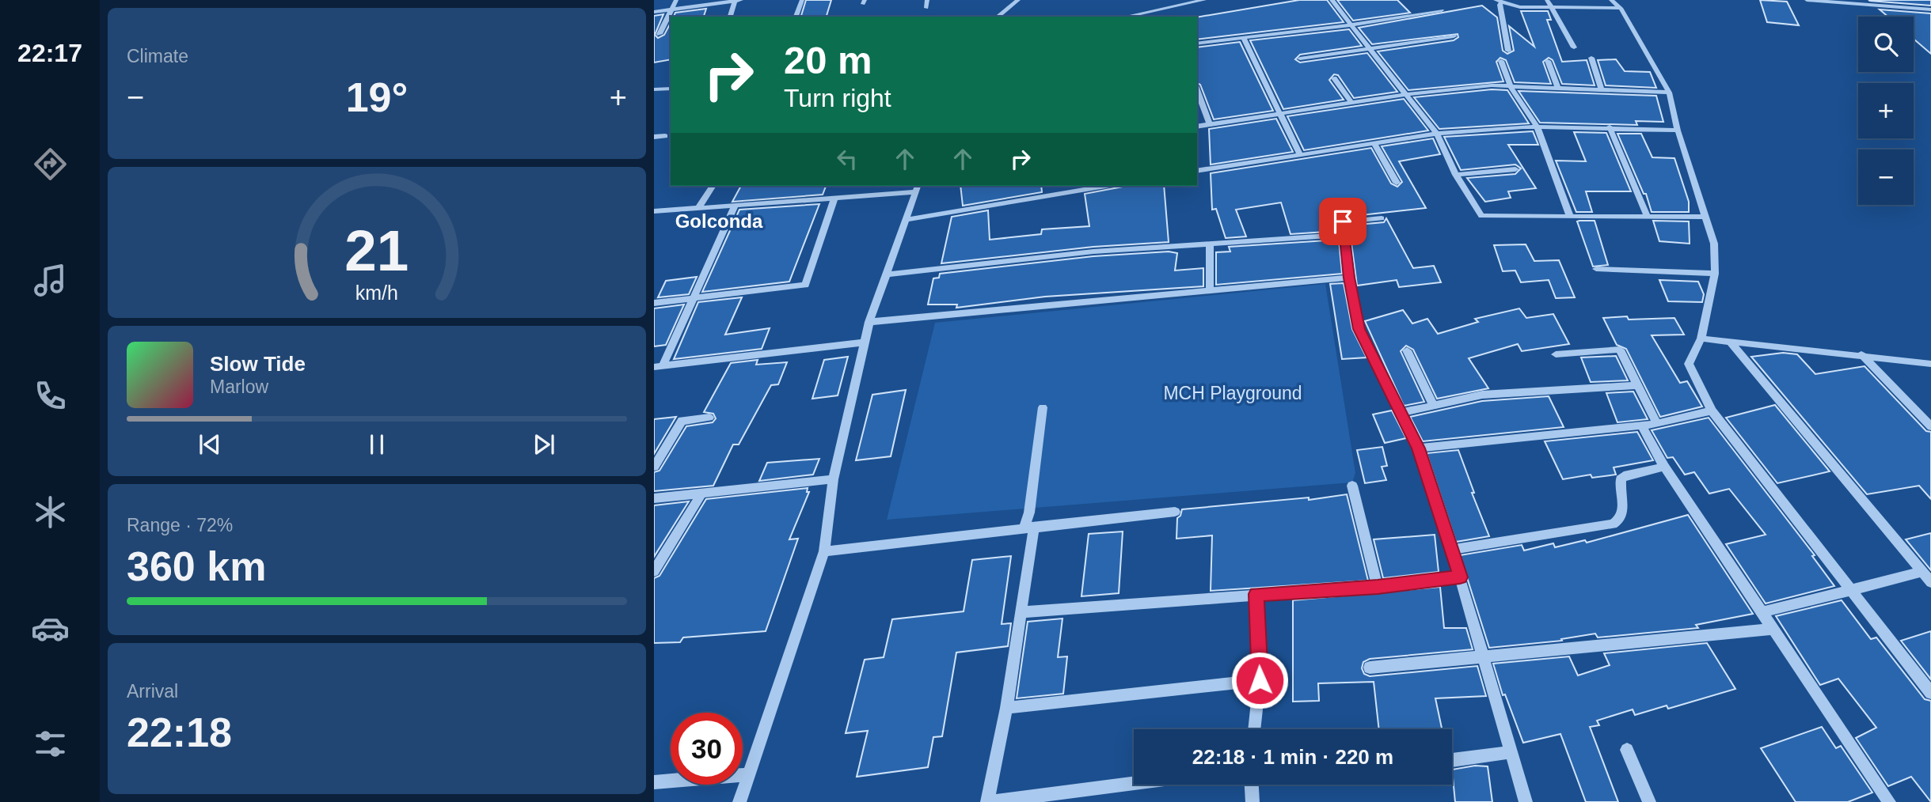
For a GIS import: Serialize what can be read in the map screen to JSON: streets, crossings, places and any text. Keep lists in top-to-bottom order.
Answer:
{
  "districts": ["Golconda"],
  "parks": ["MCH Playground"],
  "page": {
    "tabs": "22:17",
    "tile": [
      "Climate",
      ["Range · 72%", "360 km"],
      ["Arrival", "22:18"]
    ],
    "map_buttons": ["+", "−"],
    "turn": ["20 m", "Turn right"],
    "heat": ["−", "19°", "+"],
    "song": ["Slow Tide", "Marlow"],
    "limit": "30",
    "trip": "22:18 · 1 min · 220 m",
    "gauge": ["21", "km/h"]
  }
}
